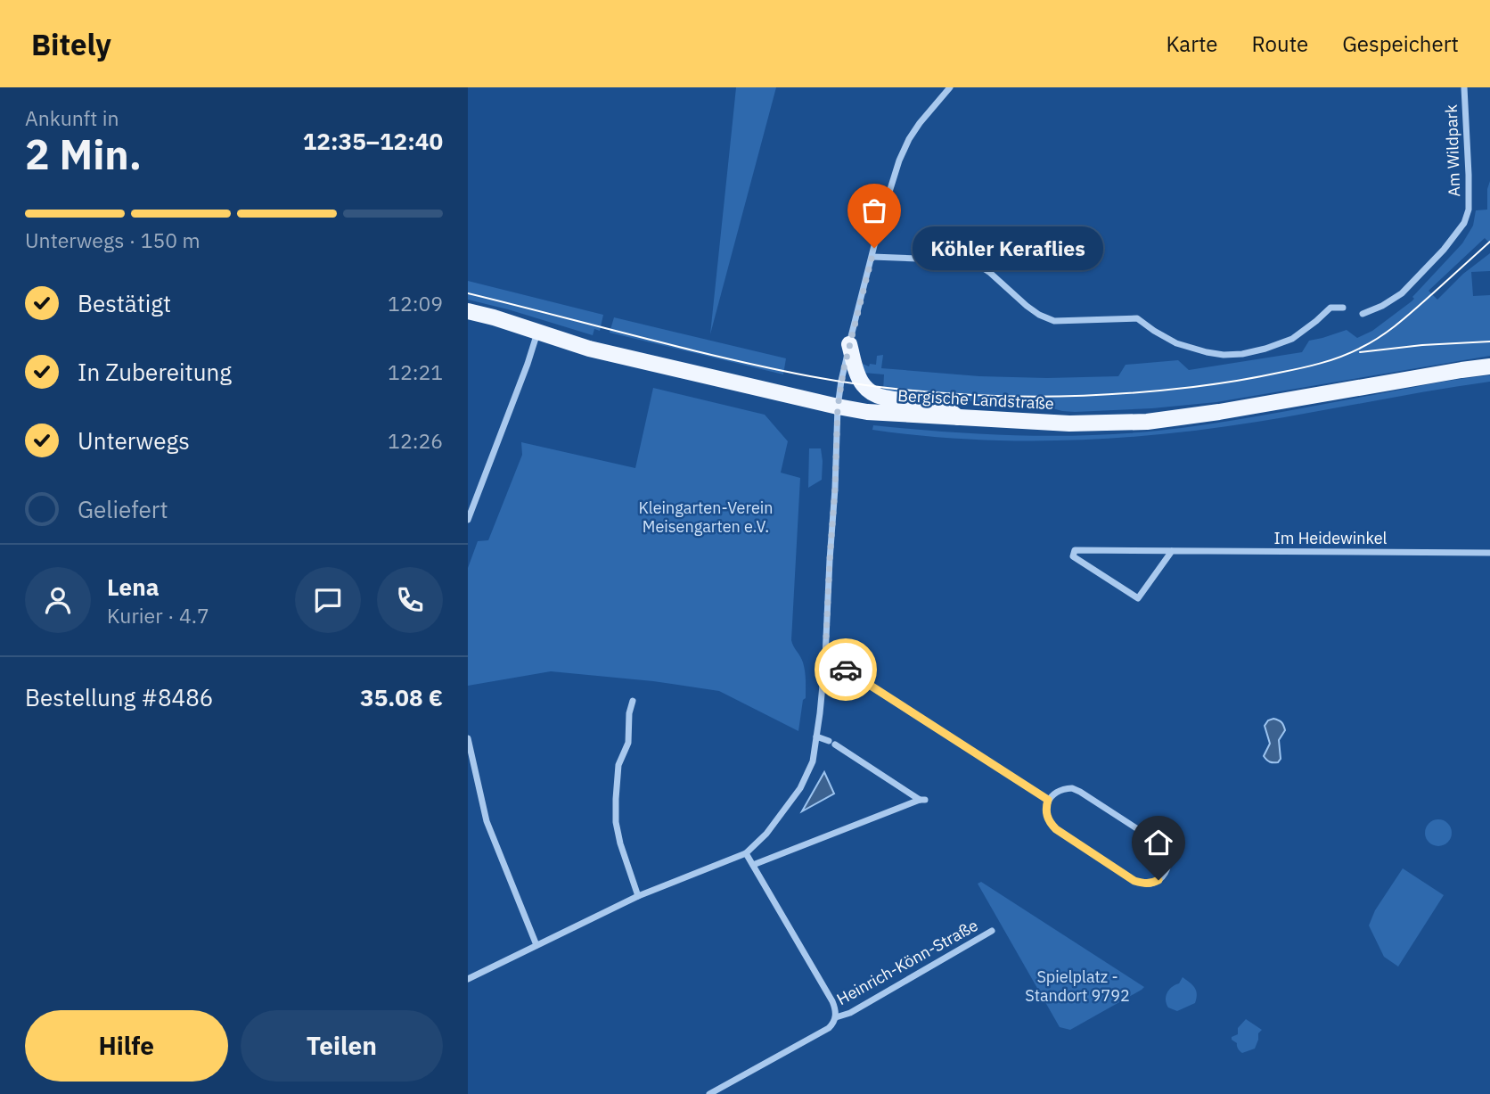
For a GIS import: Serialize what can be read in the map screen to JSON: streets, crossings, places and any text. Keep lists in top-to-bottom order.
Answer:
{
  "streets": {
    "main road": ["Bergische Landstraße"],
    "street": ["Am Wildpark", "Im Heidewinkel", "Heinrich-Könn-Straße"]
  },
  "parks": ["Kleingarten-Verein Meisengarten e.V.", "Spielplatz - Standort 9792"],
  "places": ["Köhler Keraflies"],
  "page": {
    "header": "Bitely",
    "nav": ["Karte", "Route", "Gespeichert"],
    "heading": ["2 Min.", "Ankunft in", "12:35–12:40"],
    "panel": [
      "Lena",
      "Kurier · 4.7",
      "Bestellung #8486",
      "35.08 €"
    ],
    "bar": "Unterwegs · 150 m",
    "bubble": "Köhler Keraflies",
    "list": [
      ["Bestätigt", "12:09"],
      ["In Zubereitung", "12:21"],
      ["Unterwegs", "12:26"],
      "Geliefert"
    ],
    "buttons": ["Hilfe", "Teilen"]
  }
}
